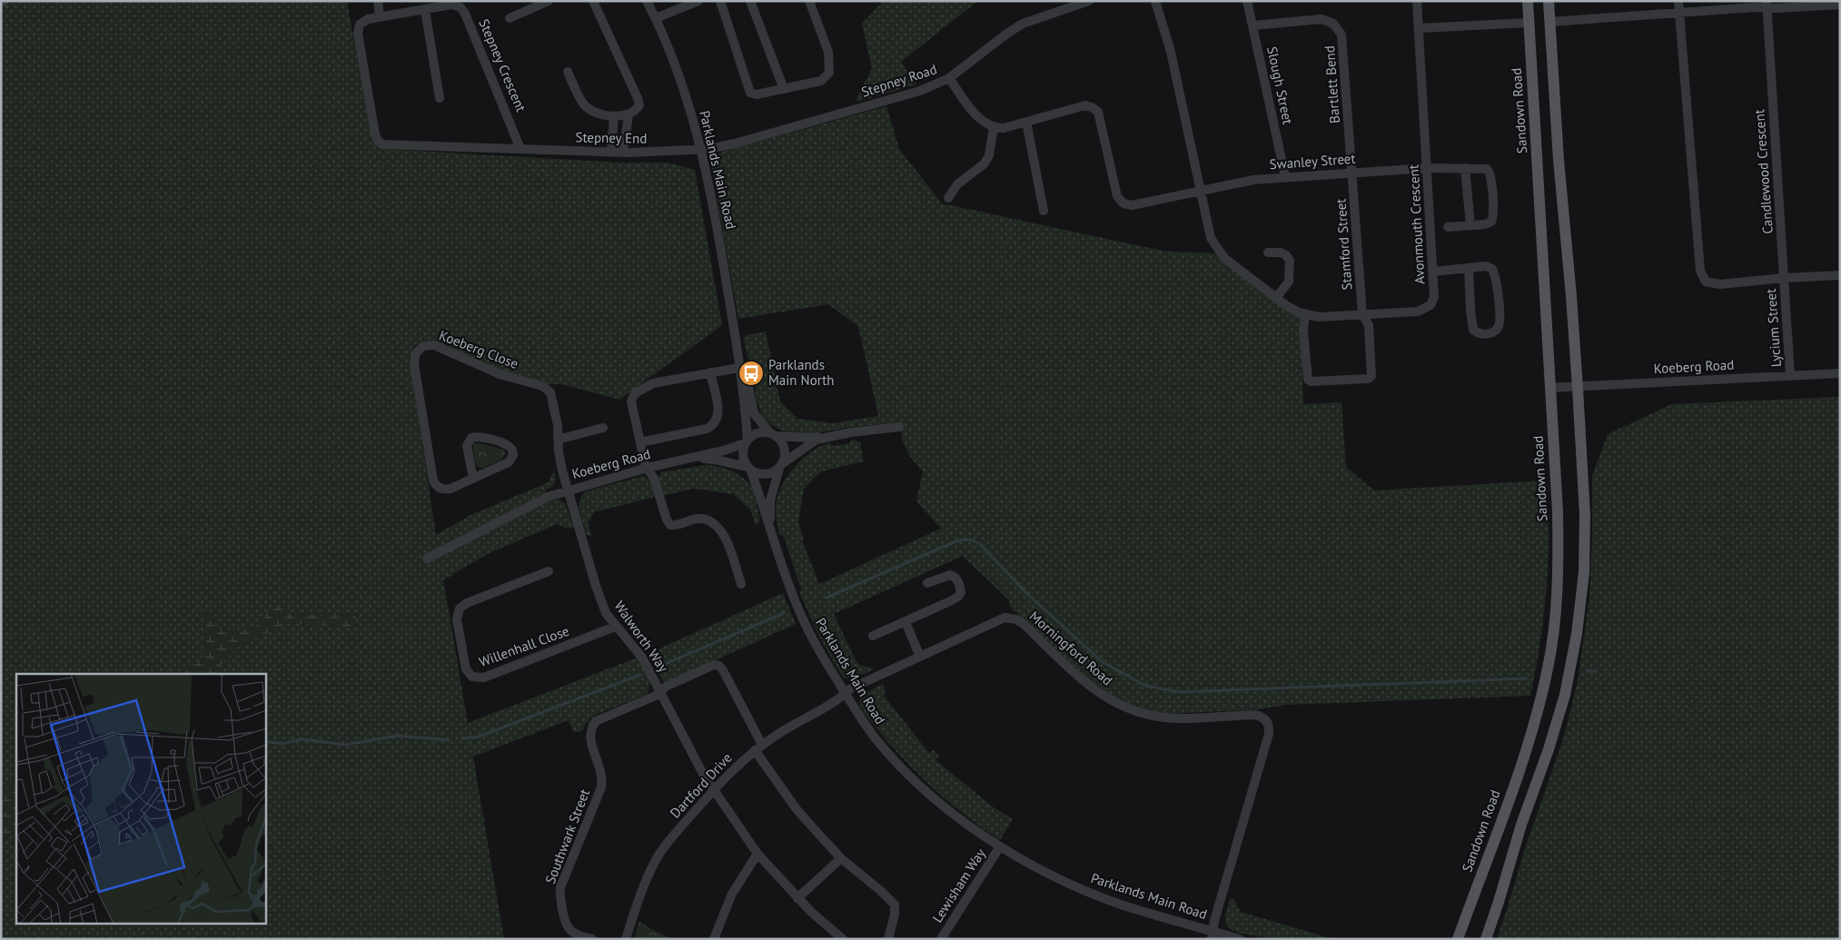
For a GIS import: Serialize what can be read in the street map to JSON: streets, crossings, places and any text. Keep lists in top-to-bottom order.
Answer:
{
  "streets": {
    "main road": ["Sandown Road"],
    "street": [
      "Stepney Crescent",
      "Stepney Road",
      "Bartlett Bend",
      "Slough Street",
      "Stepney End",
      "Swanley Street",
      "Parklands Main Road",
      "Candlewood Crescent",
      "Avonmouth Crescent",
      "Stamford Street",
      "Lycium Street",
      "Koeberg Close",
      "Koeberg Road",
      "Walworth Way",
      "Willenhall Close",
      "Morningford Road",
      "Dartford Drive",
      "Southwark Street",
      "Lewisham Way"
    ]
  },
  "crossings": [
    ["Stepney Crescent", "Stepney End"],
    ["Stepney Road", "Stepney End"],
    ["Stepney Road", "Parklands Main Road"],
    ["Bartlett Bend", "Slough Street"],
    ["Bartlett Bend", "Swanley Street"],
    ["Bartlett Bend", "Stamford Street"],
    ["Slough Street", "Swanley Street"],
    ["Sandown Road", "Koeberg Road"],
    ["Stepney End", "Parklands Main Road"],
    ["Swanley Street", "Avonmouth Crescent"],
    ["Swanley Street", "Stamford Street"],
    ["Parklands Main Road", "Koeberg Road"],
    ["Parklands Main Road", "Morningford Road"],
    ["Parklands Main Road", "Dartford Drive"],
    ["Parklands Main Road", "Lewisham Way"],
    ["Candlewood Crescent", "Lycium Street"],
    ["Avonmouth Crescent", "Stamford Street"],
    ["Lycium Street", "Koeberg Road"],
    ["Koeberg Close", "Koeberg Road"],
    ["Koeberg Close", "Walworth Way"],
    ["Koeberg Road", "Walworth Way"],
    ["Walworth Way", "Willenhall Close"],
    ["Walworth Way", "Dartford Drive"],
    ["Walworth Way", "Southwark Street"],
    ["Morningford Road", "Dartford Drive"],
    ["Dartford Drive", "Southwark Street"]
  ],
  "places": {
    "bus stop": ["Parklands Main North"]
  }
}
